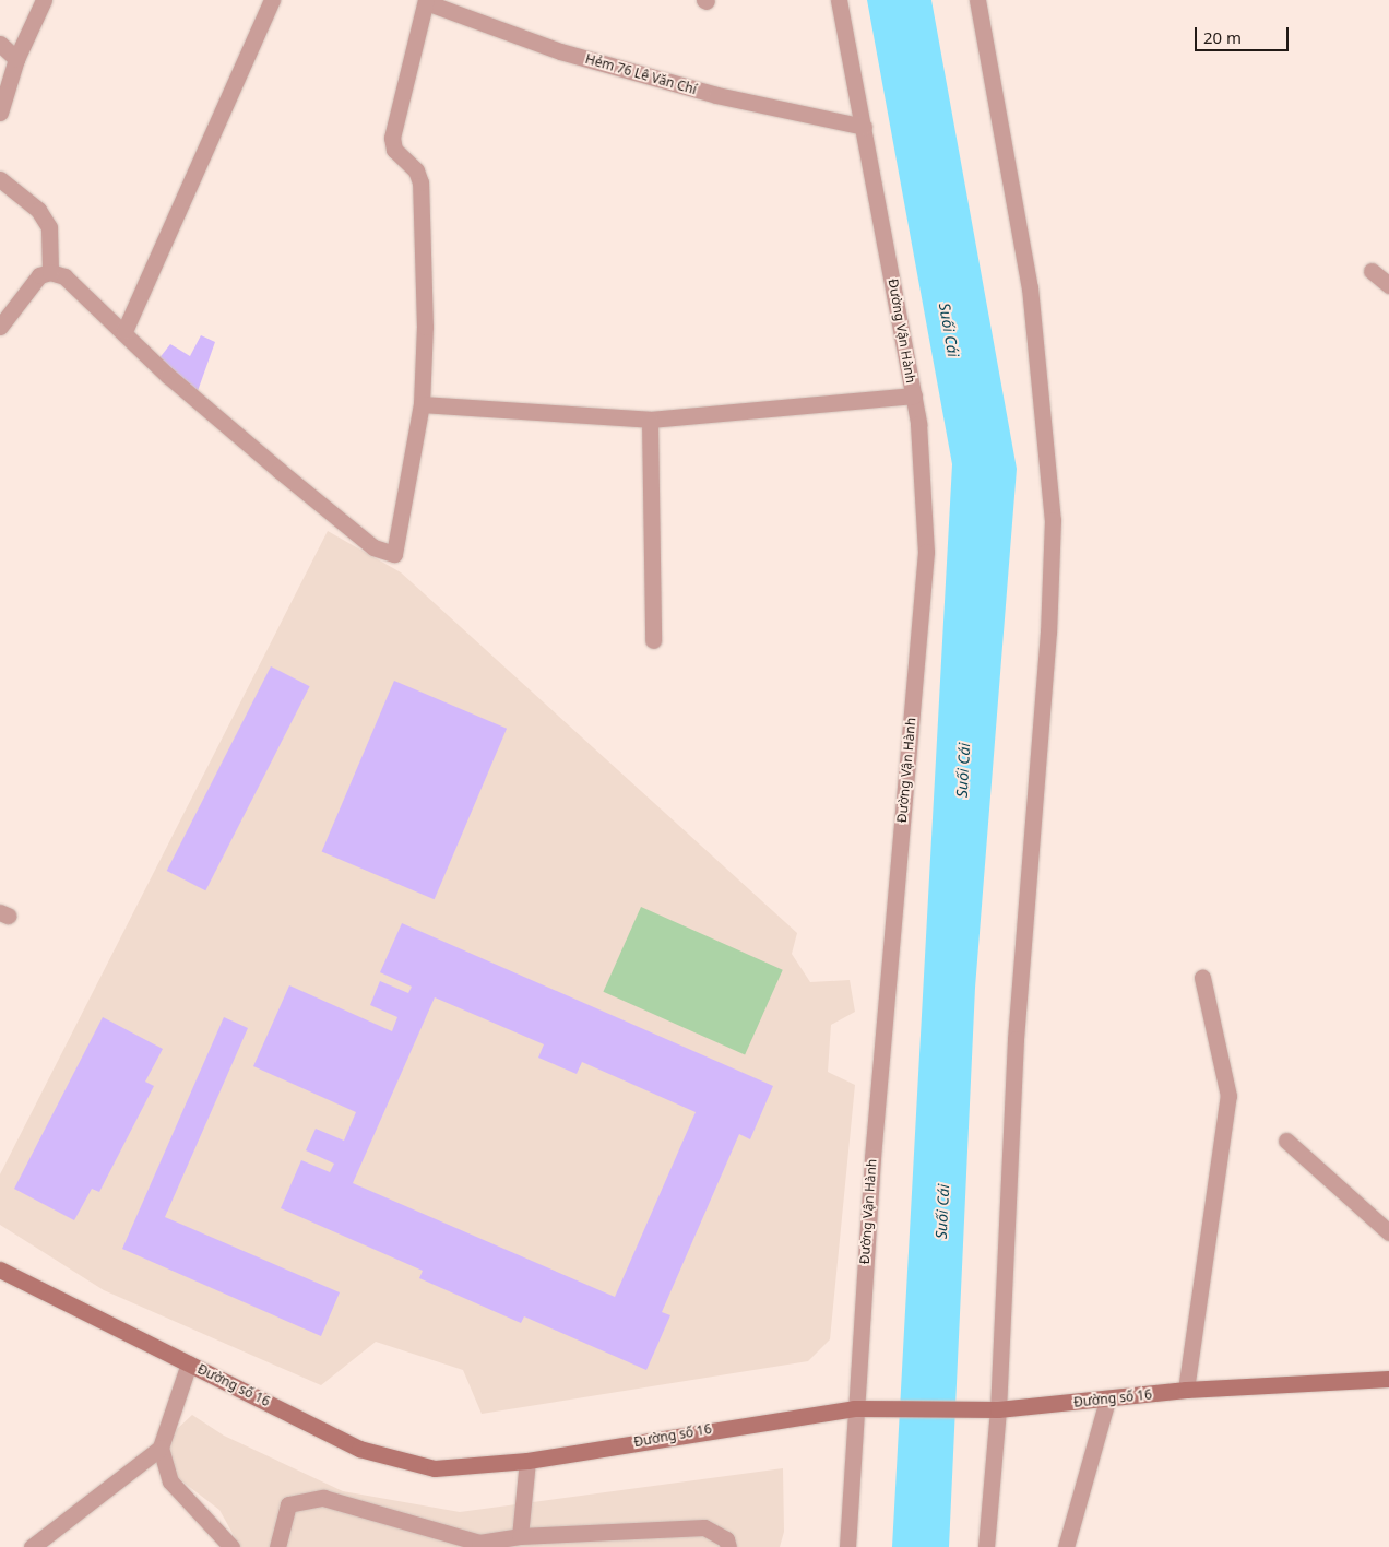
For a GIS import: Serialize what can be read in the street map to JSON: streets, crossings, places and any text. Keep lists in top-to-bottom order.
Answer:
{
  "streets": {
    "street": ["Hẻm 76 Lê Văn Chí", "Đường Vận Hành", "Đường số 16"]
  },
  "crossings": [
    ["Hẻm 76 Lê Văn Chí", "Đường Vận Hành"],
    ["Đường Vận Hành", "Đường số 16"]
  ],
  "water": ["Suối Cái"],
  "scale_bar": "20 m"
}
